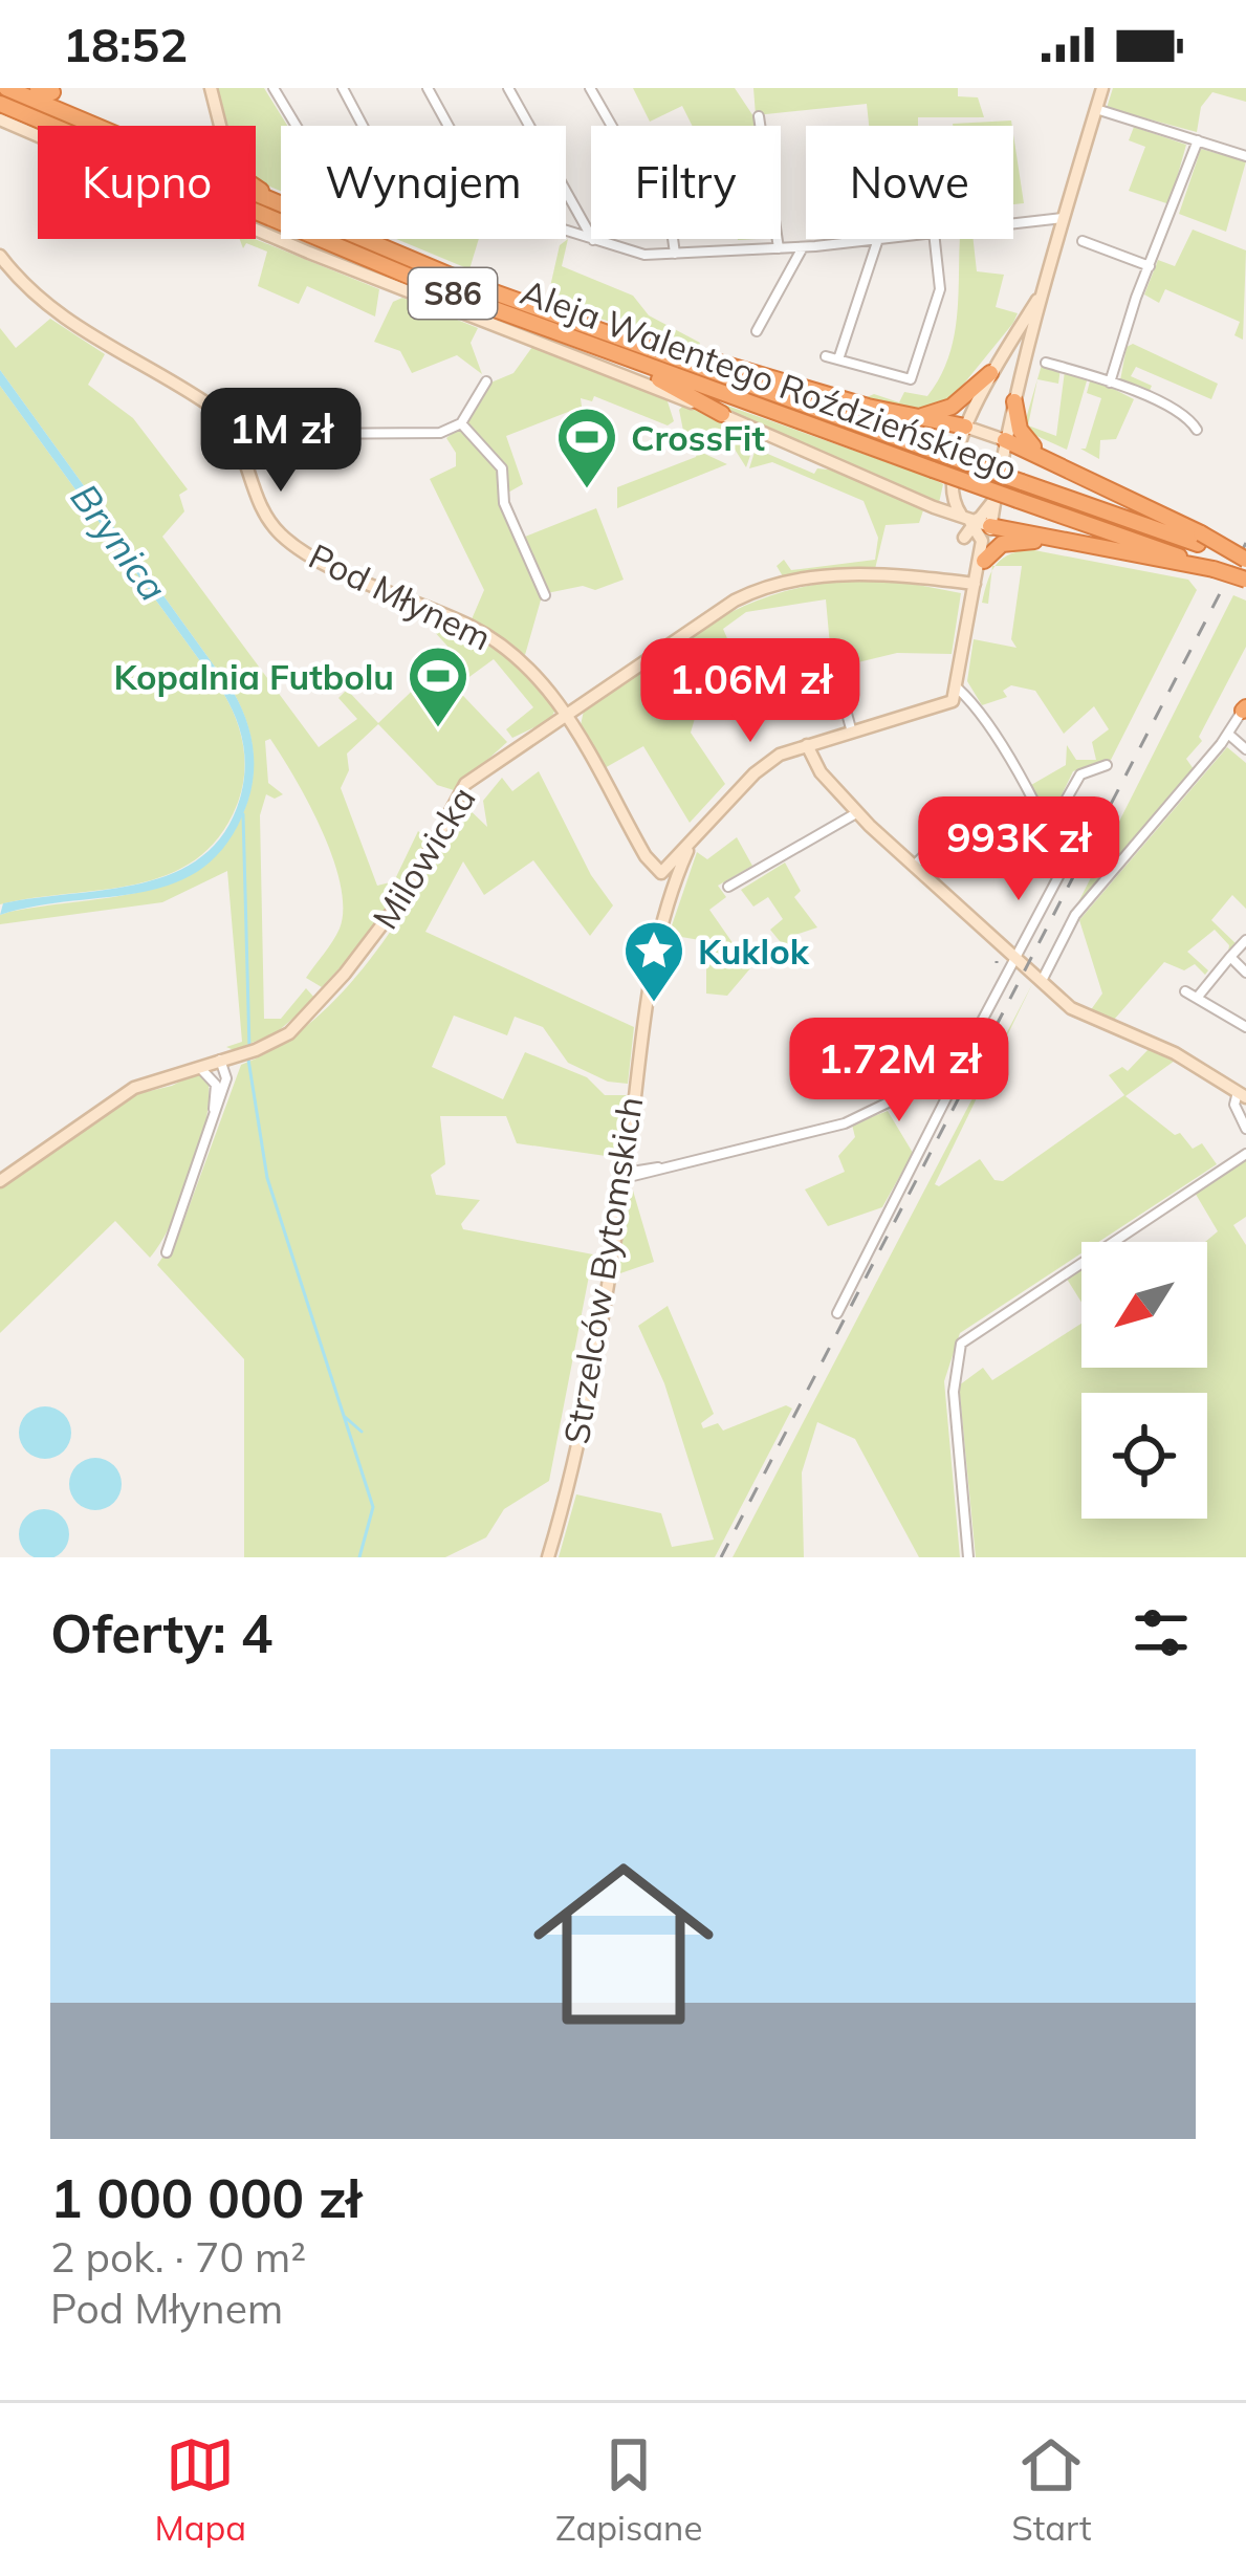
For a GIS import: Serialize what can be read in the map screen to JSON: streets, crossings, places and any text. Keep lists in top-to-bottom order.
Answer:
{
  "streets": {
    "highway": ["S86", "Aleja Walentego Roździeńskiego"],
    "street": ["Pod Młynem", "Milowicka", "Strzelców Bytomskich"]
  },
  "crossings": [
    ["Pod Młynem", "Milowicka"],
    ["Pod Młynem", "Strzelców Bytomskich"]
  ],
  "water": ["Brynica"],
  "places": {
    "sports": ["CrossFit", "Kopalnia Futbolu"],
    "place": ["Kuklok"]
  },
  "north": "bottom left",
  "page": {
    "status": "18:52",
    "chip": [
      "Kupno",
      "Wynajem",
      "Filtry",
      "Nowe"
    ],
    "price": [
      "1M zł",
      "1.06M zł",
      "993K zł",
      "1.72M zł"
    ],
    "heading": "Oferty: 4",
    "list": [
      {
        "name": "1 000 000 zł",
        "note": "2 pok. · 70 m² · Pod Młynem"
      }
    ],
    "tabs": ["Mapa", "Zapisane", "Start"]
  }
}
